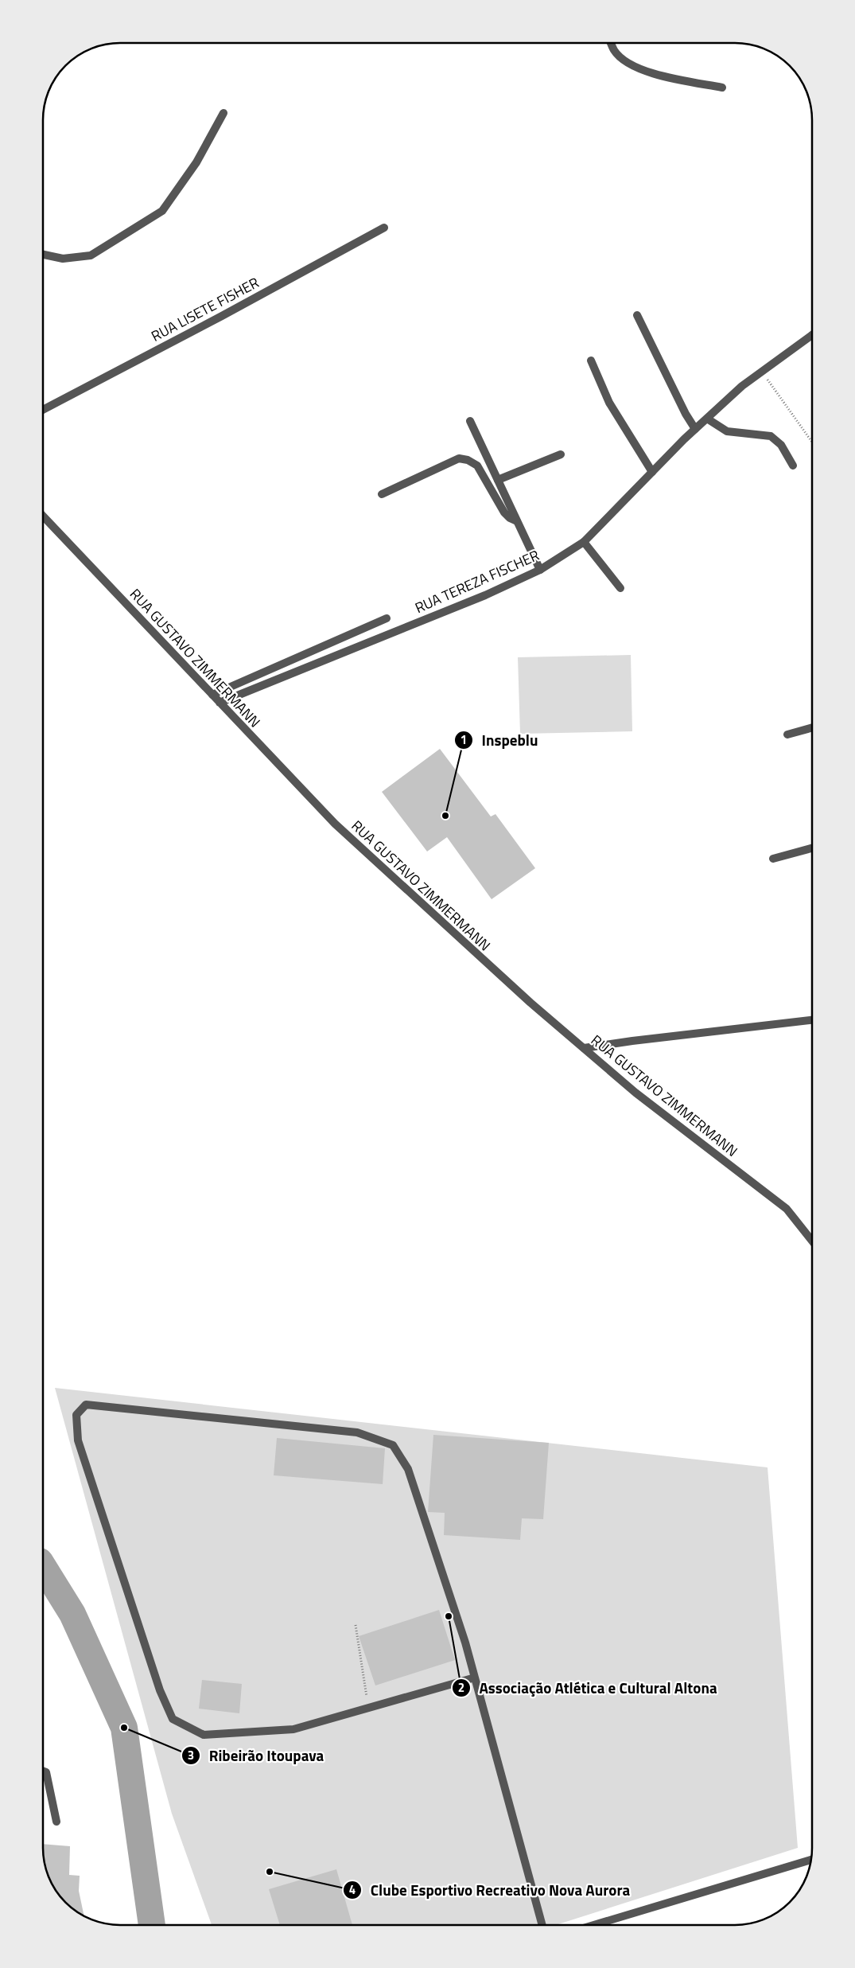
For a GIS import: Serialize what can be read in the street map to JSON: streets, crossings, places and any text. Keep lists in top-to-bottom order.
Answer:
{
  "streets": {
    "street": ["RUA LISETE FISHER", "RUA TEREZA FISCHER", "RUA GUSTAVO ZIMMERMANN"]
  },
  "crossings": [
    ["RUA TEREZA FISCHER", "RUA GUSTAVO ZIMMERMANN"]
  ],
  "places": [
    "Inspeblu",
    "Associação Atlética e Cultural Altona",
    "Ribeirão Itoupava",
    "Clube Esportivo Recreativo Nova Aurora"
  ]
}
